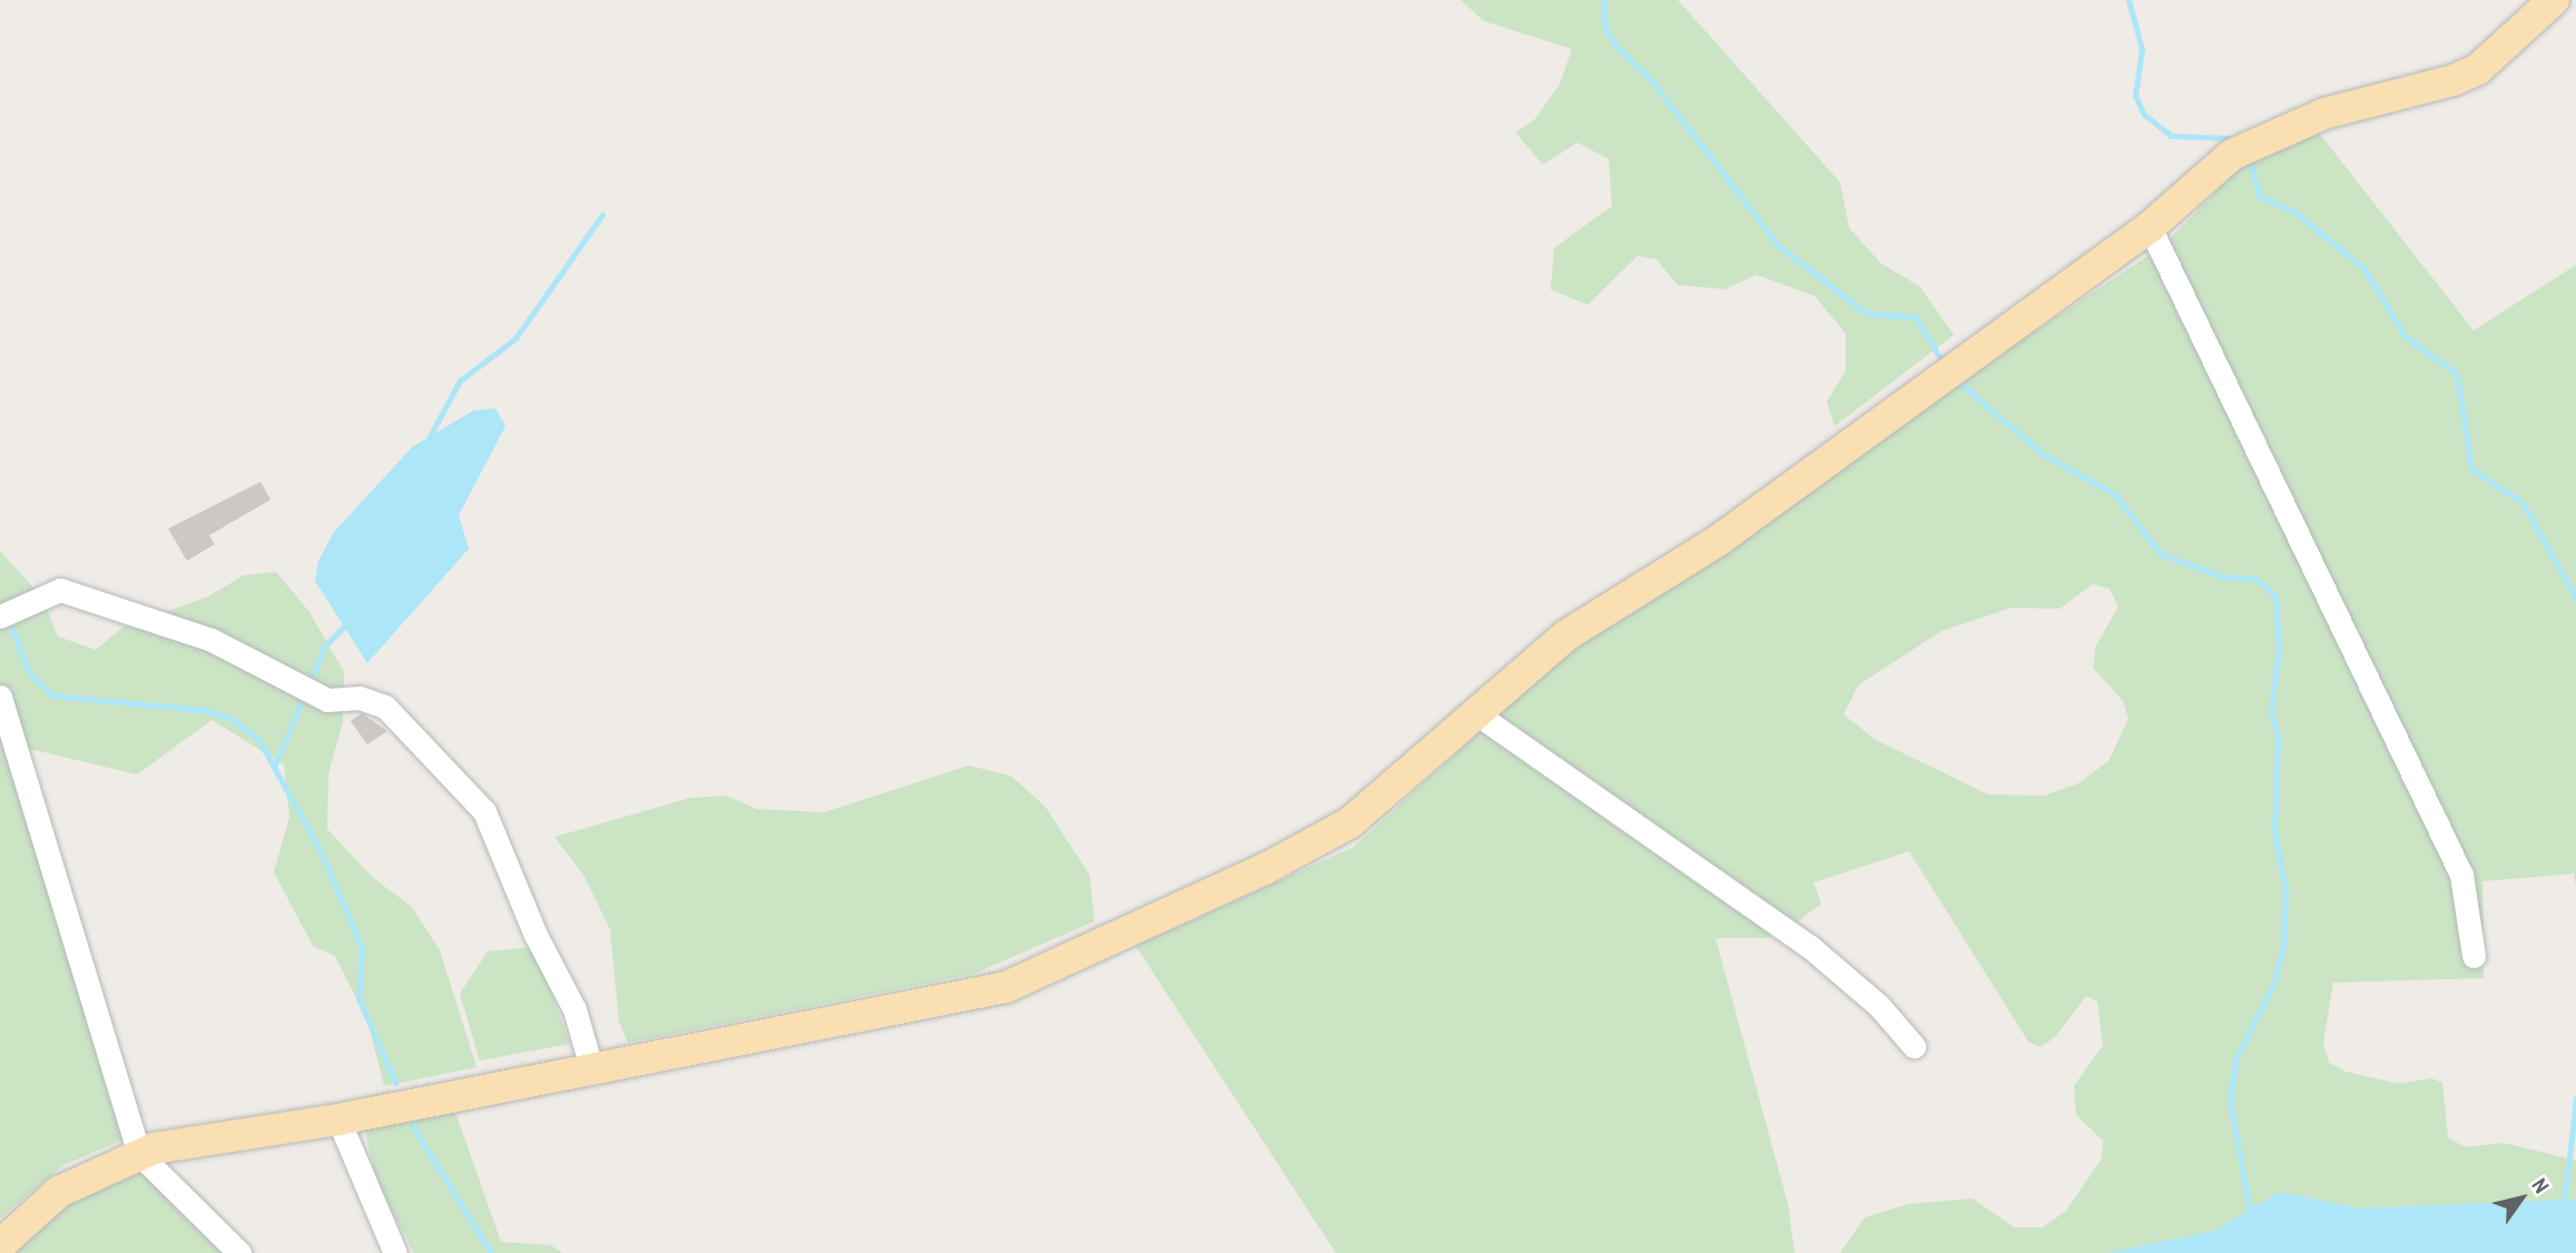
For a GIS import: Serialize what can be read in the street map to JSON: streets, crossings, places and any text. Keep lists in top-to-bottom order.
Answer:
{
  "north": "top right"
}
